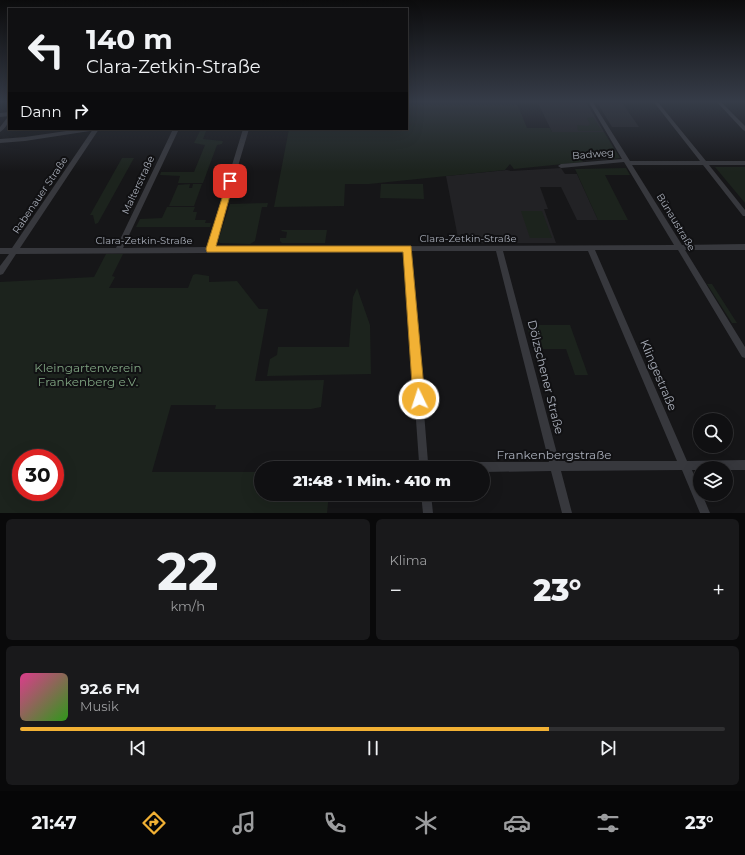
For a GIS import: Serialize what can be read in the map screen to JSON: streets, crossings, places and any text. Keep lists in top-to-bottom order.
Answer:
{
  "streets": {
    "street": [
      "Badweg",
      "Malterstraße",
      "Rabenauer Straße",
      "Bünaustraße",
      "Clara-Zetkin-Straße",
      "Klingestraße",
      "Dölzschener Straße",
      "Frankenbergstraße"
    ]
  },
  "crossings": [
    ["Badweg", "Bünaustraße"],
    ["Malterstraße", "Clara-Zetkin-Straße"],
    ["Rabenauer Straße", "Clara-Zetkin-Straße"],
    ["Bünaustraße", "Clara-Zetkin-Straße"],
    ["Clara-Zetkin-Straße", "Klingestraße"],
    ["Clara-Zetkin-Straße", "Dölzschener Straße"],
    ["Klingestraße", "Frankenbergstraße"],
    ["Dölzschener Straße", "Frankenbergstraße"]
  ],
  "parks": ["Kleingartenverein Frankenberg e.V."],
  "page": {
    "turn": ["140 m", "Clara-Zetkin-Straße"],
    "then": "Dann",
    "limit": "30",
    "trip": "21:48 · 1 Min. · 410 m",
    "tile": [
      ["22", "km/h"],
      "Klima"
    ],
    "heat": ["−", "23°", "+"],
    "song": ["92.6 FM", "Musik"],
    "tabs": ["21:47", "23°"]
  }
}
